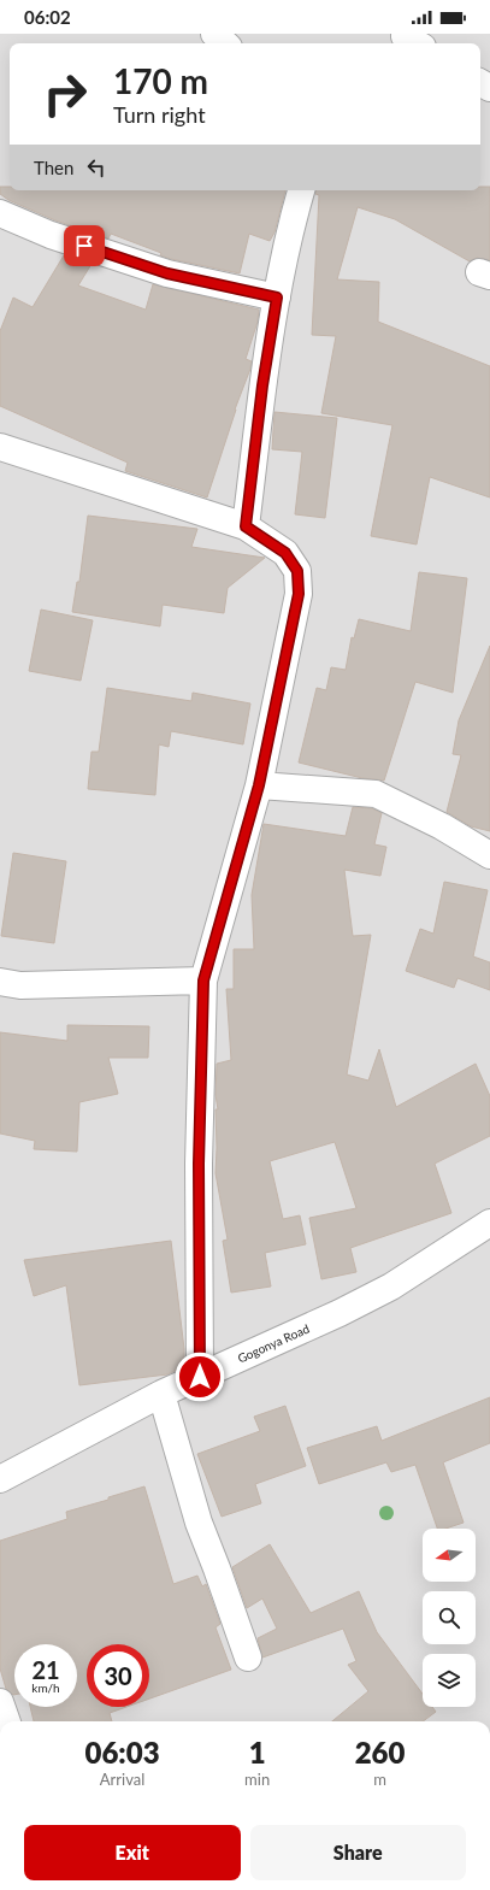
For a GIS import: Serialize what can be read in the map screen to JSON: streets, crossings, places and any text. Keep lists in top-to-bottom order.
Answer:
{
  "streets": {
    "street": ["Gogonya Road"]
  },
  "north": "left",
  "page": {
    "status": "06:02",
    "turn": ["170 m", "Turn right"],
    "then": "Then",
    "speed": "21 km/h",
    "limit": "30",
    "eta": [
      "06:03",
      "Arrival",
      "1",
      "min",
      "260",
      "m"
    ],
    "buttons": ["Exit", "Share"]
  }
}
